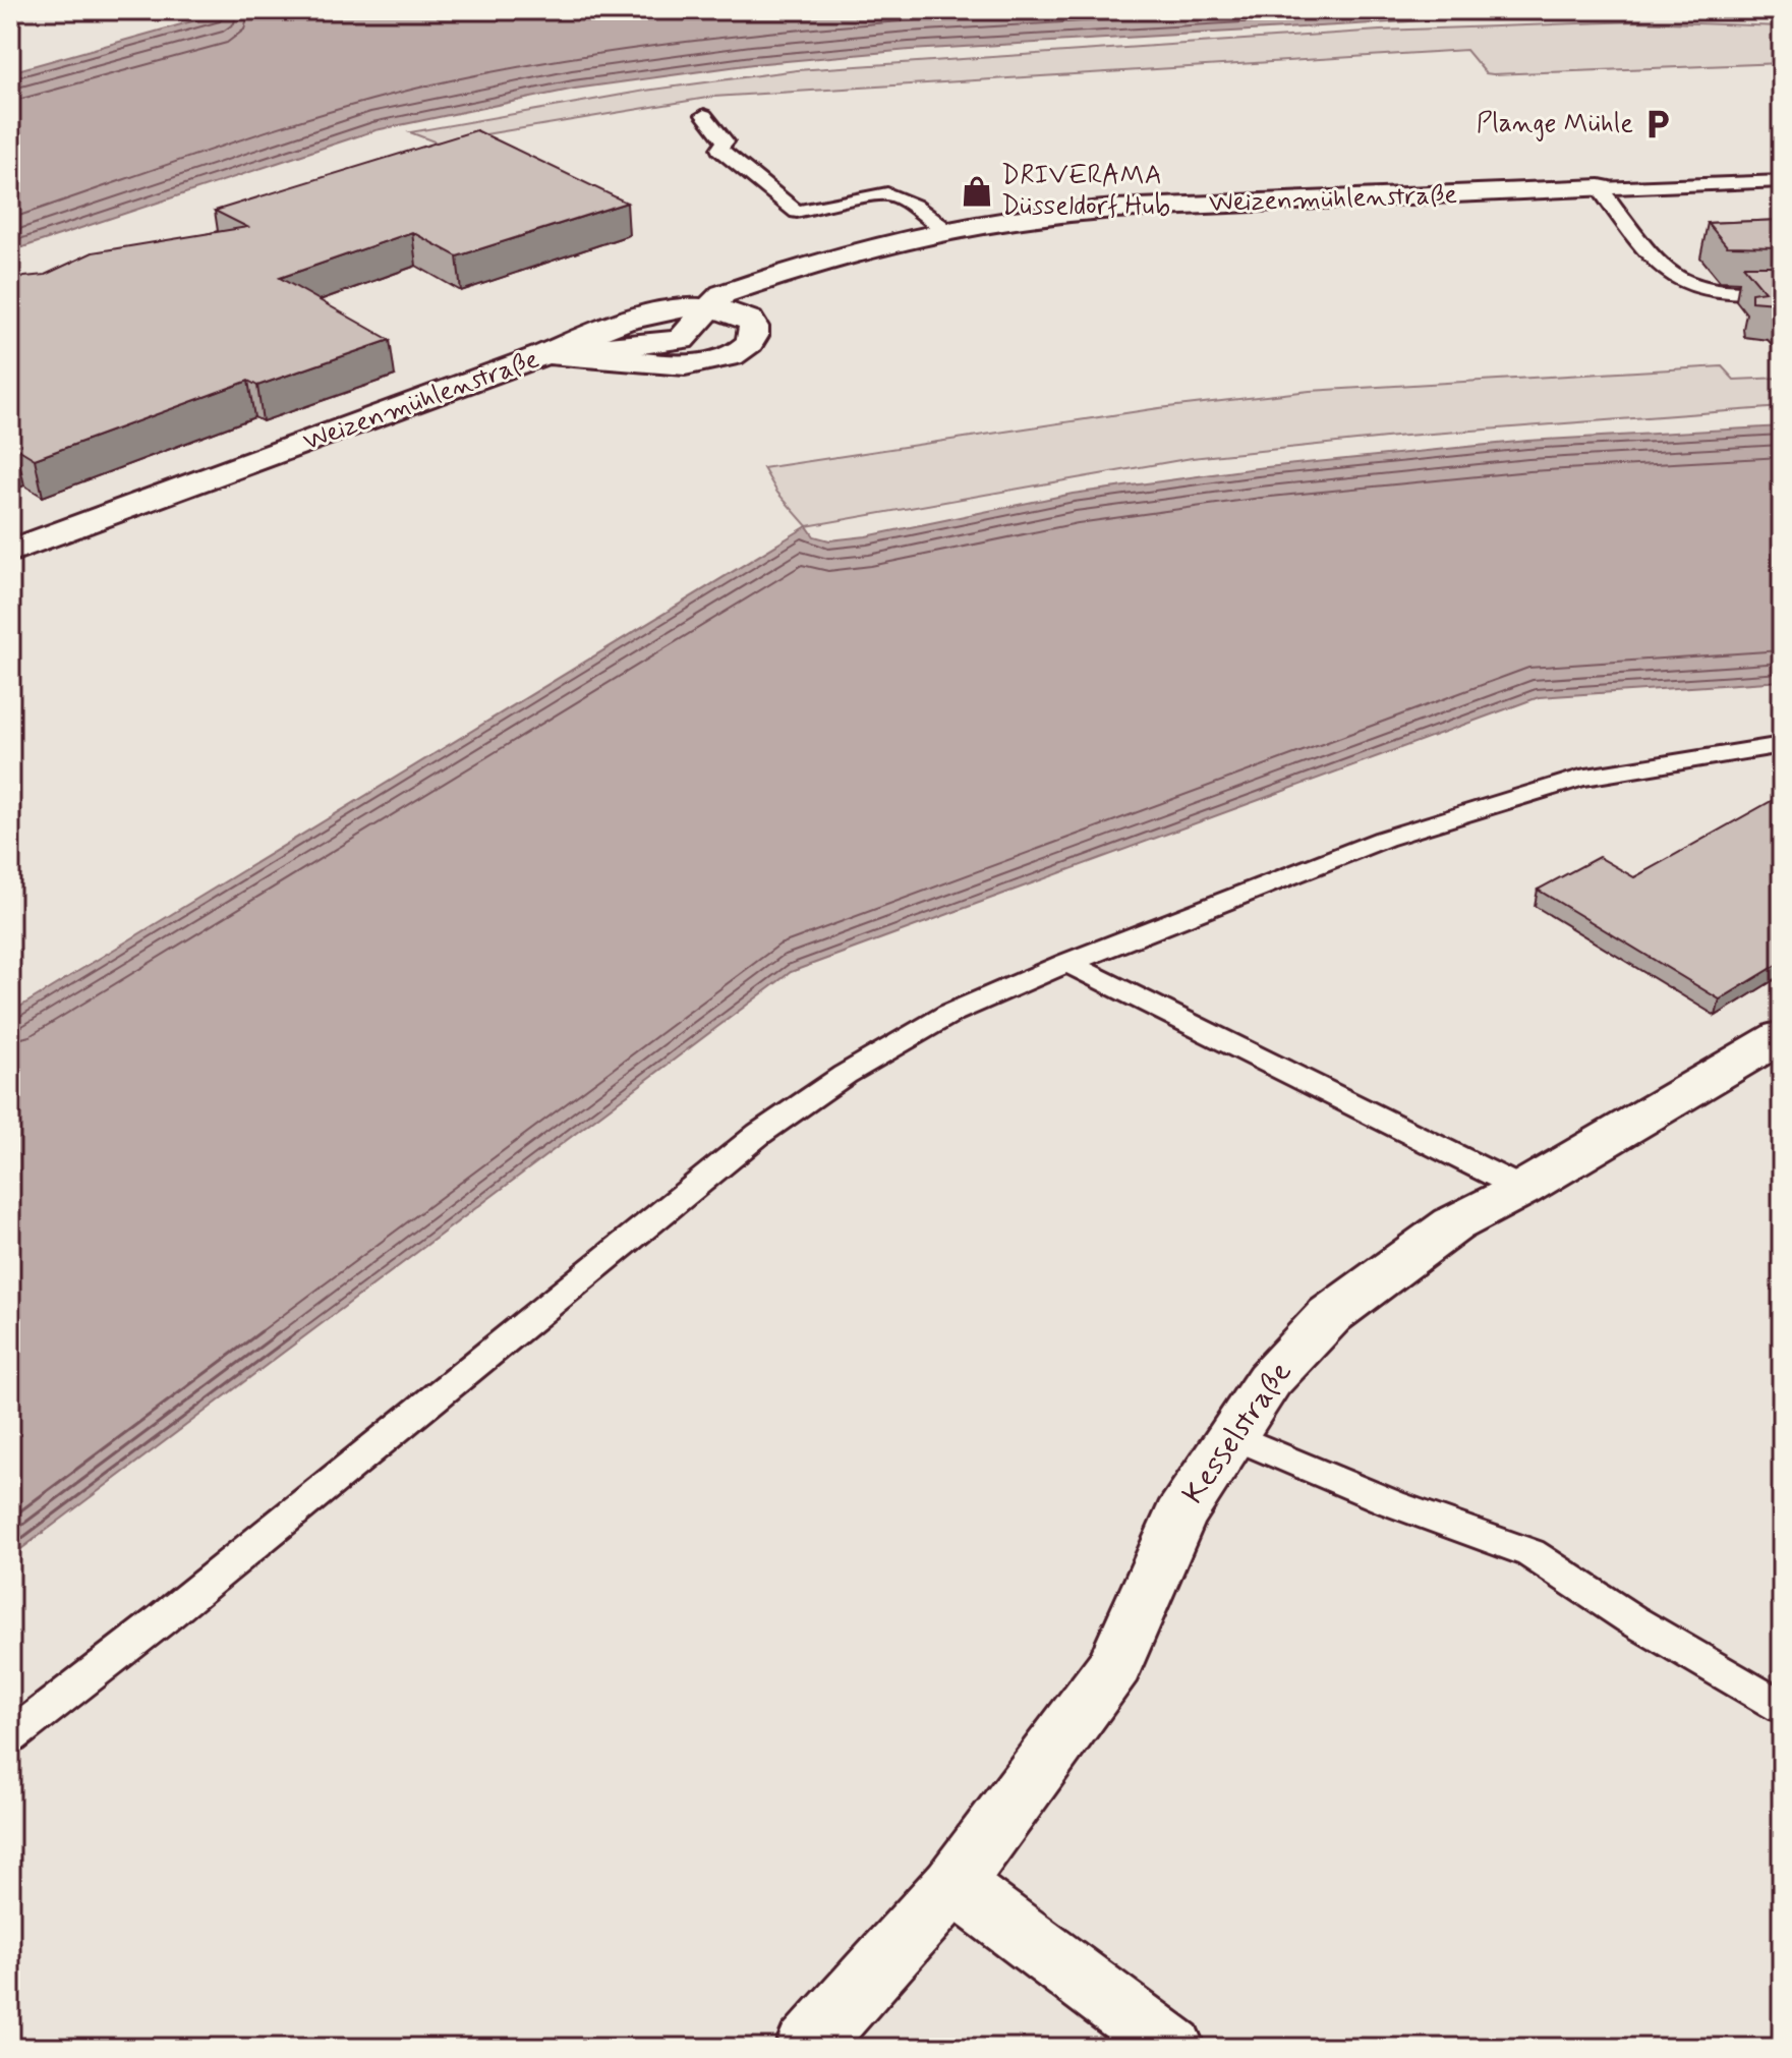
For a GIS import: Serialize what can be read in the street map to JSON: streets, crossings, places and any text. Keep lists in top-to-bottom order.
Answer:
{
  "streets": {
    "street": ["Weizenmühlenstraße", "Kesselstraße"]
  },
  "places": {
    "parking": ["Plange Mühle"],
    "shop": ["DRIVERAMA Düsseldorf Hub"]
  }
}
